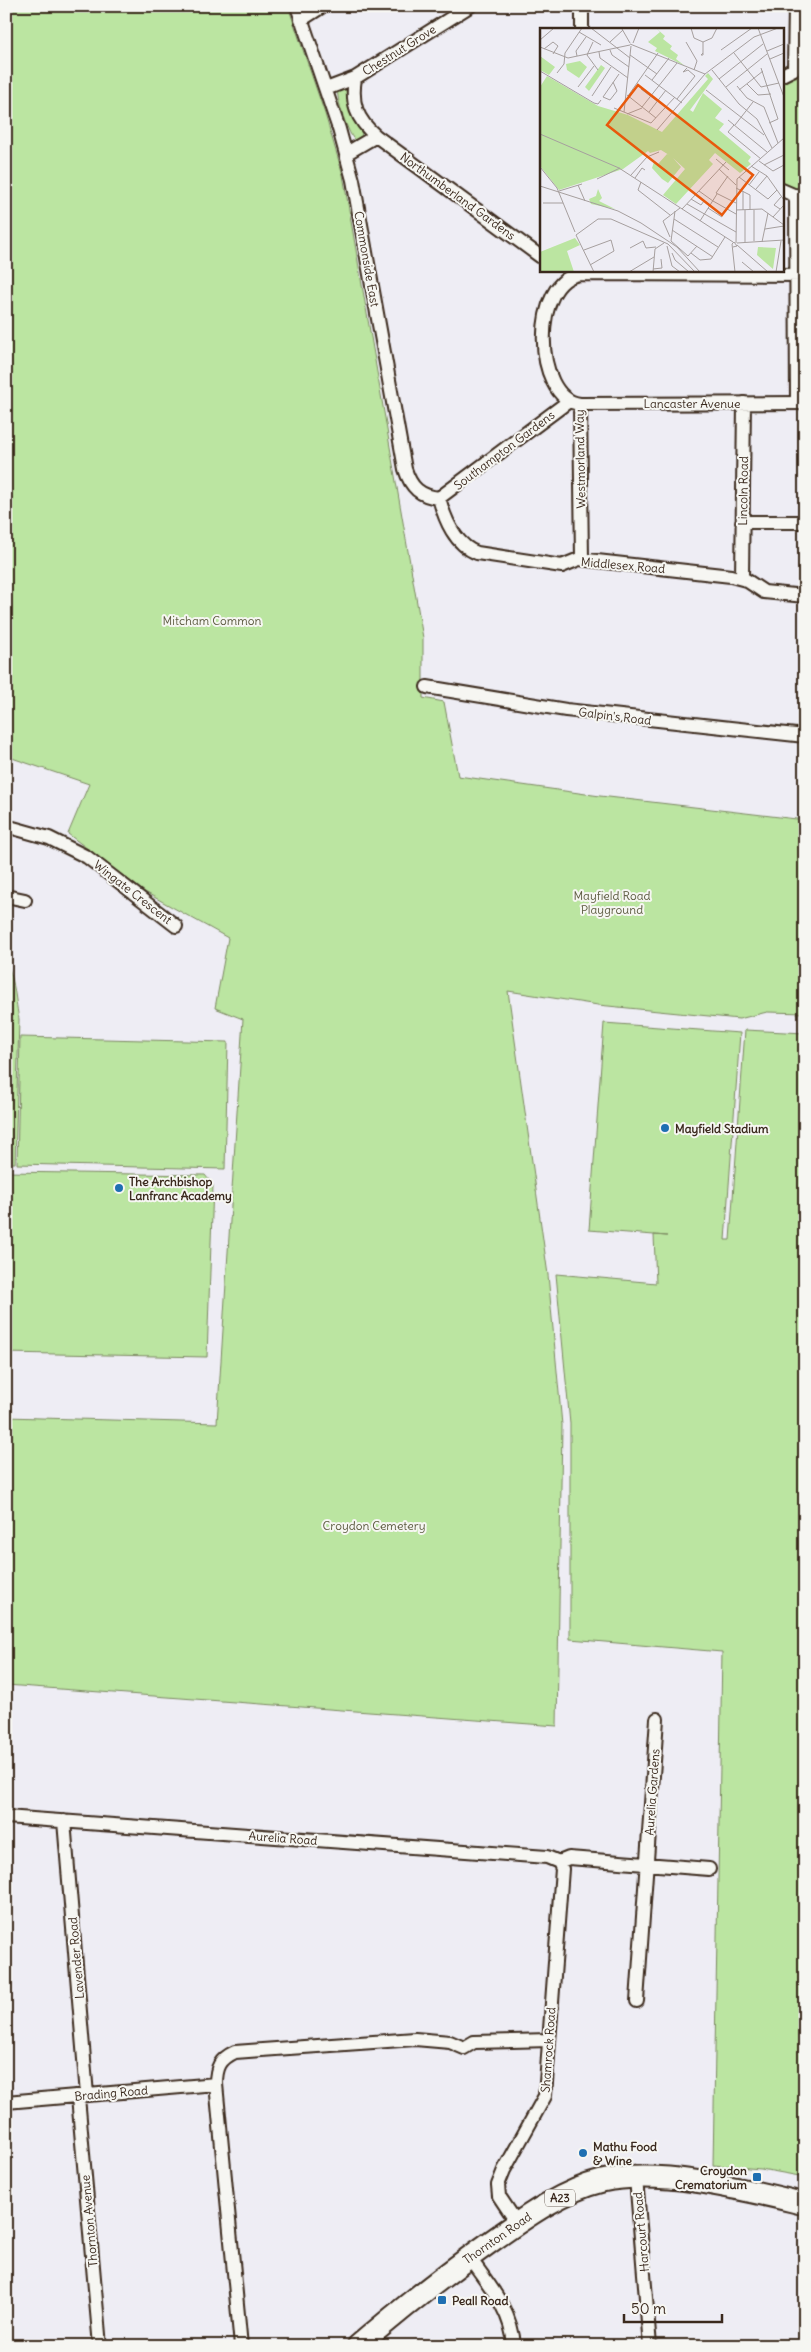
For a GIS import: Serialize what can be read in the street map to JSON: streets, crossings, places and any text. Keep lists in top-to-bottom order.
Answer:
{
  "streets": {
    "highway": ["A23", "Thornton Road"],
    "street": [
      "Chestnut Grove",
      "Northumberland Gardens",
      "Commonside East",
      "Lancaster Avenue",
      "Southampton Gardens",
      "Westmorland Way",
      "Lincoln Road",
      "Middlesex Road",
      "Galpin's Road",
      "Wingate Crescent",
      "Aurelia Gardens",
      "Aurelia Road",
      "Lavender Road",
      "Shamrock Road",
      "Brading Road",
      "Thornton Avenue",
      "Harcourt Road"
    ]
  },
  "crossings": [
    ["Chestnut Grove", "Northumberland Gardens"],
    ["Chestnut Grove", "Commonside East"],
    ["Commonside East", "Southampton Gardens"],
    ["Commonside East", "Middlesex Road"],
    ["Lancaster Avenue", "Southampton Gardens"],
    ["Lancaster Avenue", "Westmorland Way"],
    ["Lancaster Avenue", "Lincoln Road"],
    ["Southampton Gardens", "Westmorland Way"],
    ["Southampton Gardens", "Middlesex Road"],
    ["Westmorland Way", "Middlesex Road"],
    ["Lincoln Road", "Middlesex Road"],
    ["Aurelia Road", "Lavender Road"],
    ["Aurelia Road", "Shamrock Road"],
    ["Lavender Road", "Brading Road"],
    ["Lavender Road", "Thornton Avenue"],
    ["Shamrock Road", "Thornton Road"],
    ["Brading Road", "Thornton Avenue"],
    ["Harcourt Road", "Thornton Road"]
  ],
  "parks": ["Mitcham Common", "Mayfield Road Playground", "Croydon Cemetery"],
  "places": {
    "other": ["Mayfield Stadium", "The Archbishop Lanfranc Academy", "Mathu Food & Wine"],
    "transit": ["Croydon Crematorium", "Peall Road"]
  },
  "scale_bar": "50 m"
}
